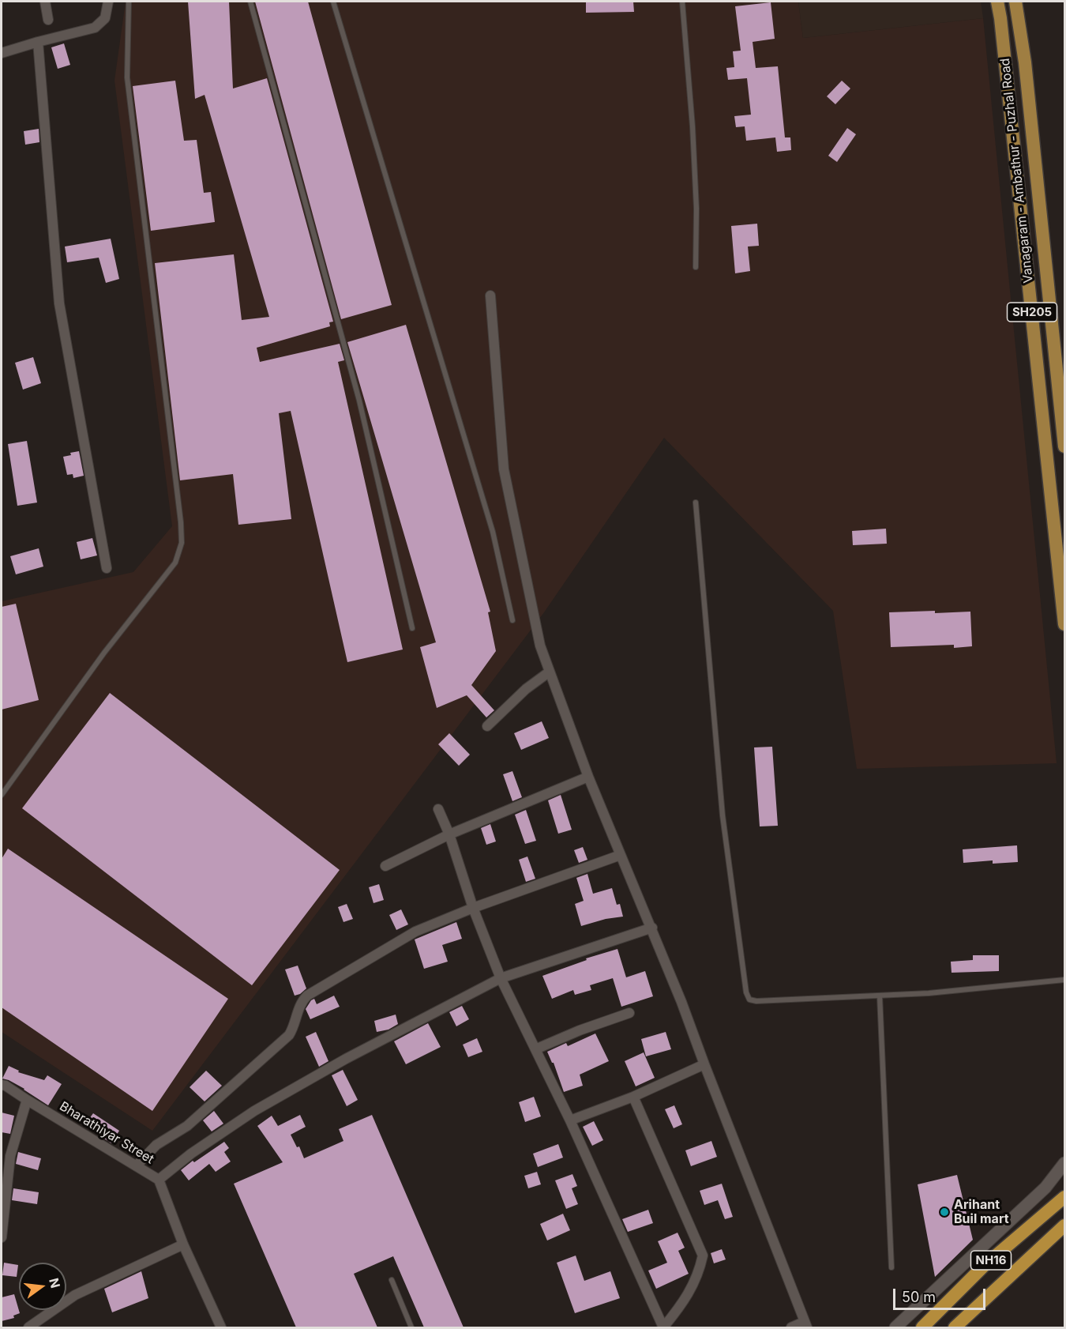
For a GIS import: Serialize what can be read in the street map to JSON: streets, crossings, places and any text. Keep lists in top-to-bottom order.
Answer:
{
  "streets": {
    "highway": ["NH16"],
    "main road": ["Vanagaram - Ambathur - Puzhal Road", "SH205"],
    "street": ["Bharathiyar Street"]
  },
  "places": ["Arihant Buil mart"],
  "scale_bar": "50 m",
  "north": "right"
}
